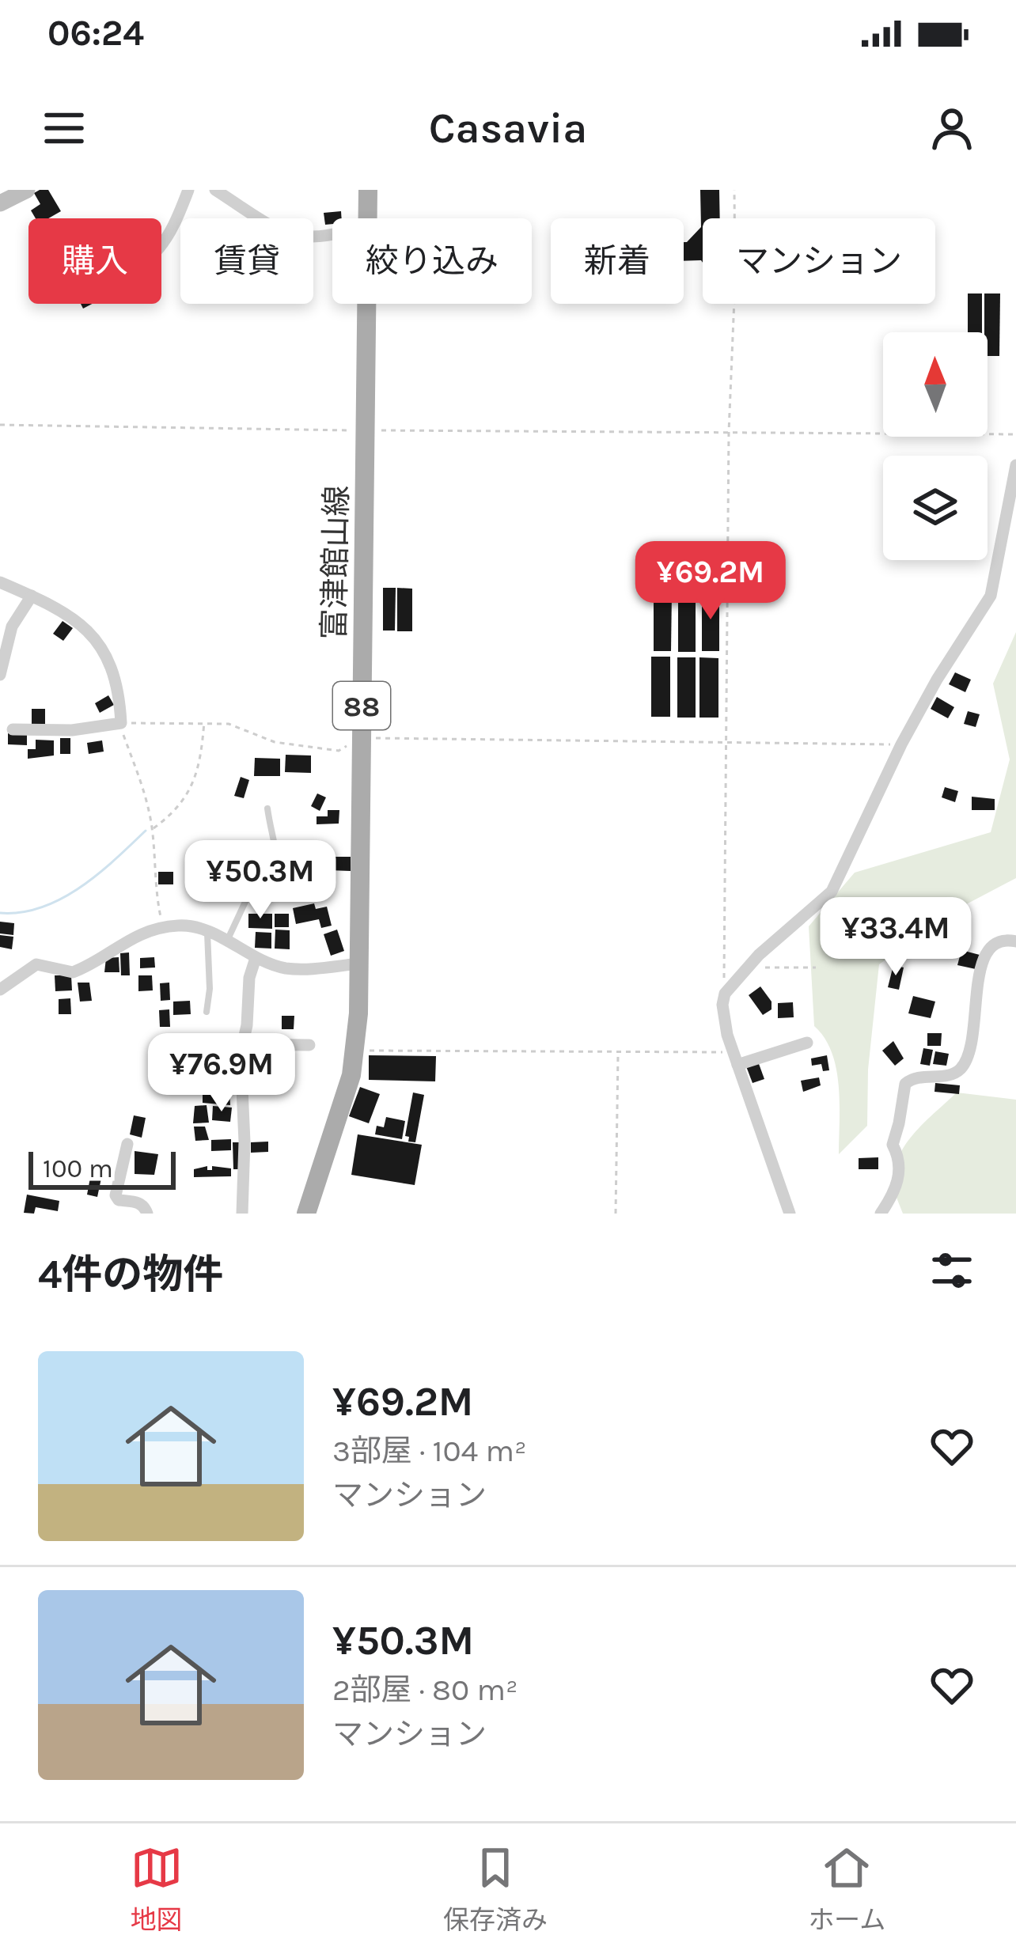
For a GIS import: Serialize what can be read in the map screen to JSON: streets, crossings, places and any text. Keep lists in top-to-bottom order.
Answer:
{
  "streets": {
    "main road": ["富津館山線", "88"]
  },
  "scale_bar": "100 m",
  "north": "top",
  "page": {
    "status": "06:24",
    "header": "Casavia",
    "chip": [
      "購入",
      "賃貸",
      "絞り込み",
      "新着",
      "マンション"
    ],
    "price": [
      "¥69.2M",
      "¥50.3M",
      "¥33.4M",
      "¥76.9M"
    ],
    "scale": "100 m",
    "heading": "4件の物件",
    "list": [
      {
        "name": "¥69.2M",
        "note": "3部屋 · 104 m² · マンション"
      },
      {
        "name": "¥50.3M",
        "note": "2部屋 · 80 m² · マンション"
      }
    ],
    "tabs": ["地図", "保存済み", "ホーム"]
  }
}
